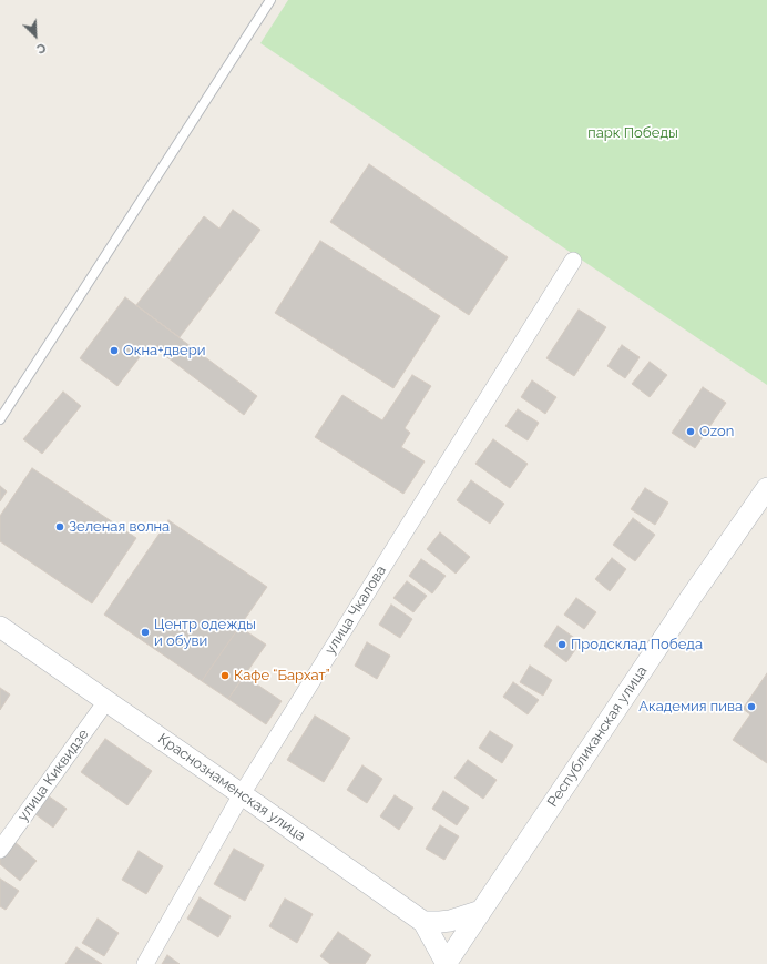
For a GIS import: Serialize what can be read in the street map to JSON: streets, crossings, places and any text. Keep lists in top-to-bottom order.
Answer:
{
  "streets": {
    "street": [
      "улица Чкалова",
      "Республиканская улица",
      "улица Киквидзе",
      "Краснознаменская улица"
    ]
  },
  "crossings": [
    ["улица Чкалова", "Краснознаменская улица"],
    ["Республиканская улица", "Краснознаменская улица"],
    ["улица Киквидзе", "Краснознаменская улица"]
  ],
  "parks": ["парк Победы"],
  "places": [
    "Окна+двери",
    "Ozon",
    "Зеленая волна",
    "Центр одежды и обуви",
    "Продсклад Победа",
    "Кафе “Бархат”",
    "Академия пива"
  ],
  "north": "bottom right"
}
